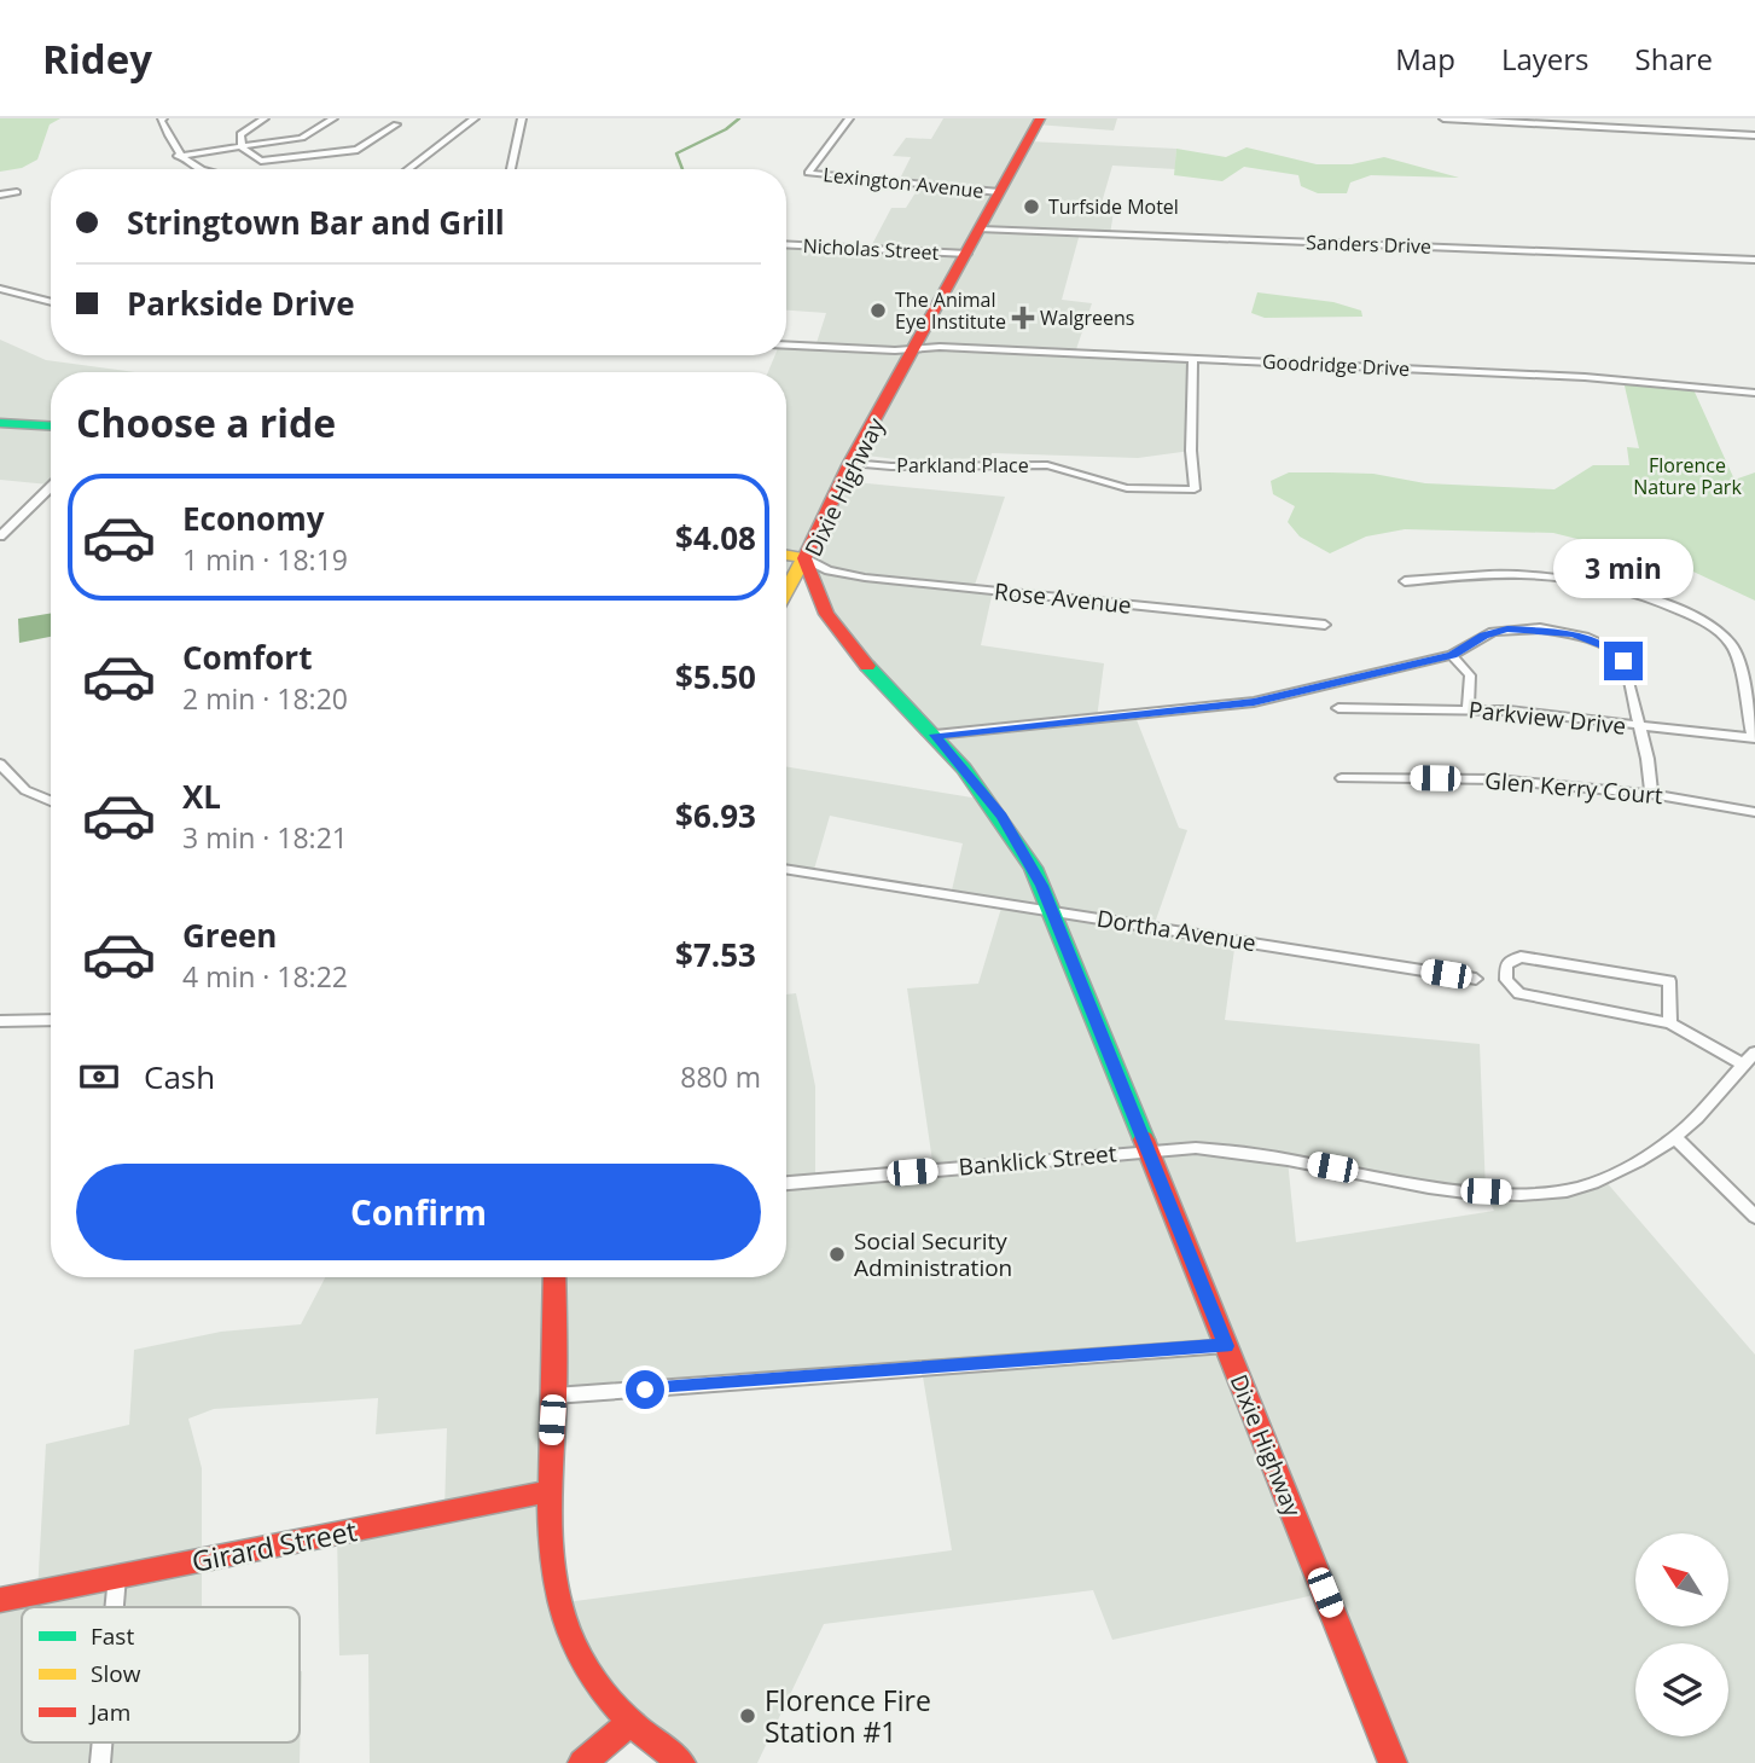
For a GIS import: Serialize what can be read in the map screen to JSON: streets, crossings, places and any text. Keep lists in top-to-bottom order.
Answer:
{
  "streets": {
    "main road": ["Dixie Highway", "Girard Street"],
    "street": [
      "Lexington Avenue",
      "Sanders Drive",
      "Nicholas Street",
      "Goodridge Drive",
      "Parkland Place",
      "Rose Avenue",
      "Parkview Drive",
      "Glen Kerry Court",
      "Dortha Avenue",
      "Banklick Street"
    ]
  },
  "crossings": [
    ["Lexington Avenue", "Dixie Highway"],
    ["Sanders Drive", "Dixie Highway"],
    ["Nicholas Street", "Dixie Highway"],
    ["Goodridge Drive", "Parkland Place"],
    ["Goodridge Drive", "Dixie Highway"],
    ["Parkland Place", "Dixie Highway"],
    ["Dixie Highway", "Rose Avenue"],
    ["Dixie Highway", "Dortha Avenue"],
    ["Dixie Highway", "Banklick Street"]
  ],
  "parks": ["Florence Nature Park"],
  "places": {
    "other": [
      "Turfside Motel",
      "The Animal Eye Institute",
      "Social Security Administration",
      "Florence Fire Station #1"
    ],
    "health": ["Walgreens"]
  },
  "legend": ["Fast", "Slow", "Jam"],
  "north": "top left",
  "page": {
    "header": "Ridey",
    "nav": ["Map", "Layers", "Share"],
    "banner": ["Stringtown Bar and Grill", "Parkside Drive"],
    "heading": "Choose a ride",
    "list": [
      {
        "name": "Economy",
        "note": "1 min · 18:19",
        "value": "$4.08"
      },
      {
        "name": "Comfort",
        "note": "2 min · 18:20",
        "value": "$5.50"
      },
      {
        "name": "XL",
        "note": "3 min · 18:21",
        "value": "$6.93"
      },
      {
        "name": "Green",
        "note": "4 min · 18:22",
        "value": "$7.53"
      }
    ],
    "bubble": "3 min",
    "pay": ["Cash", "880 m"],
    "buttons": "Confirm"
  }
}
